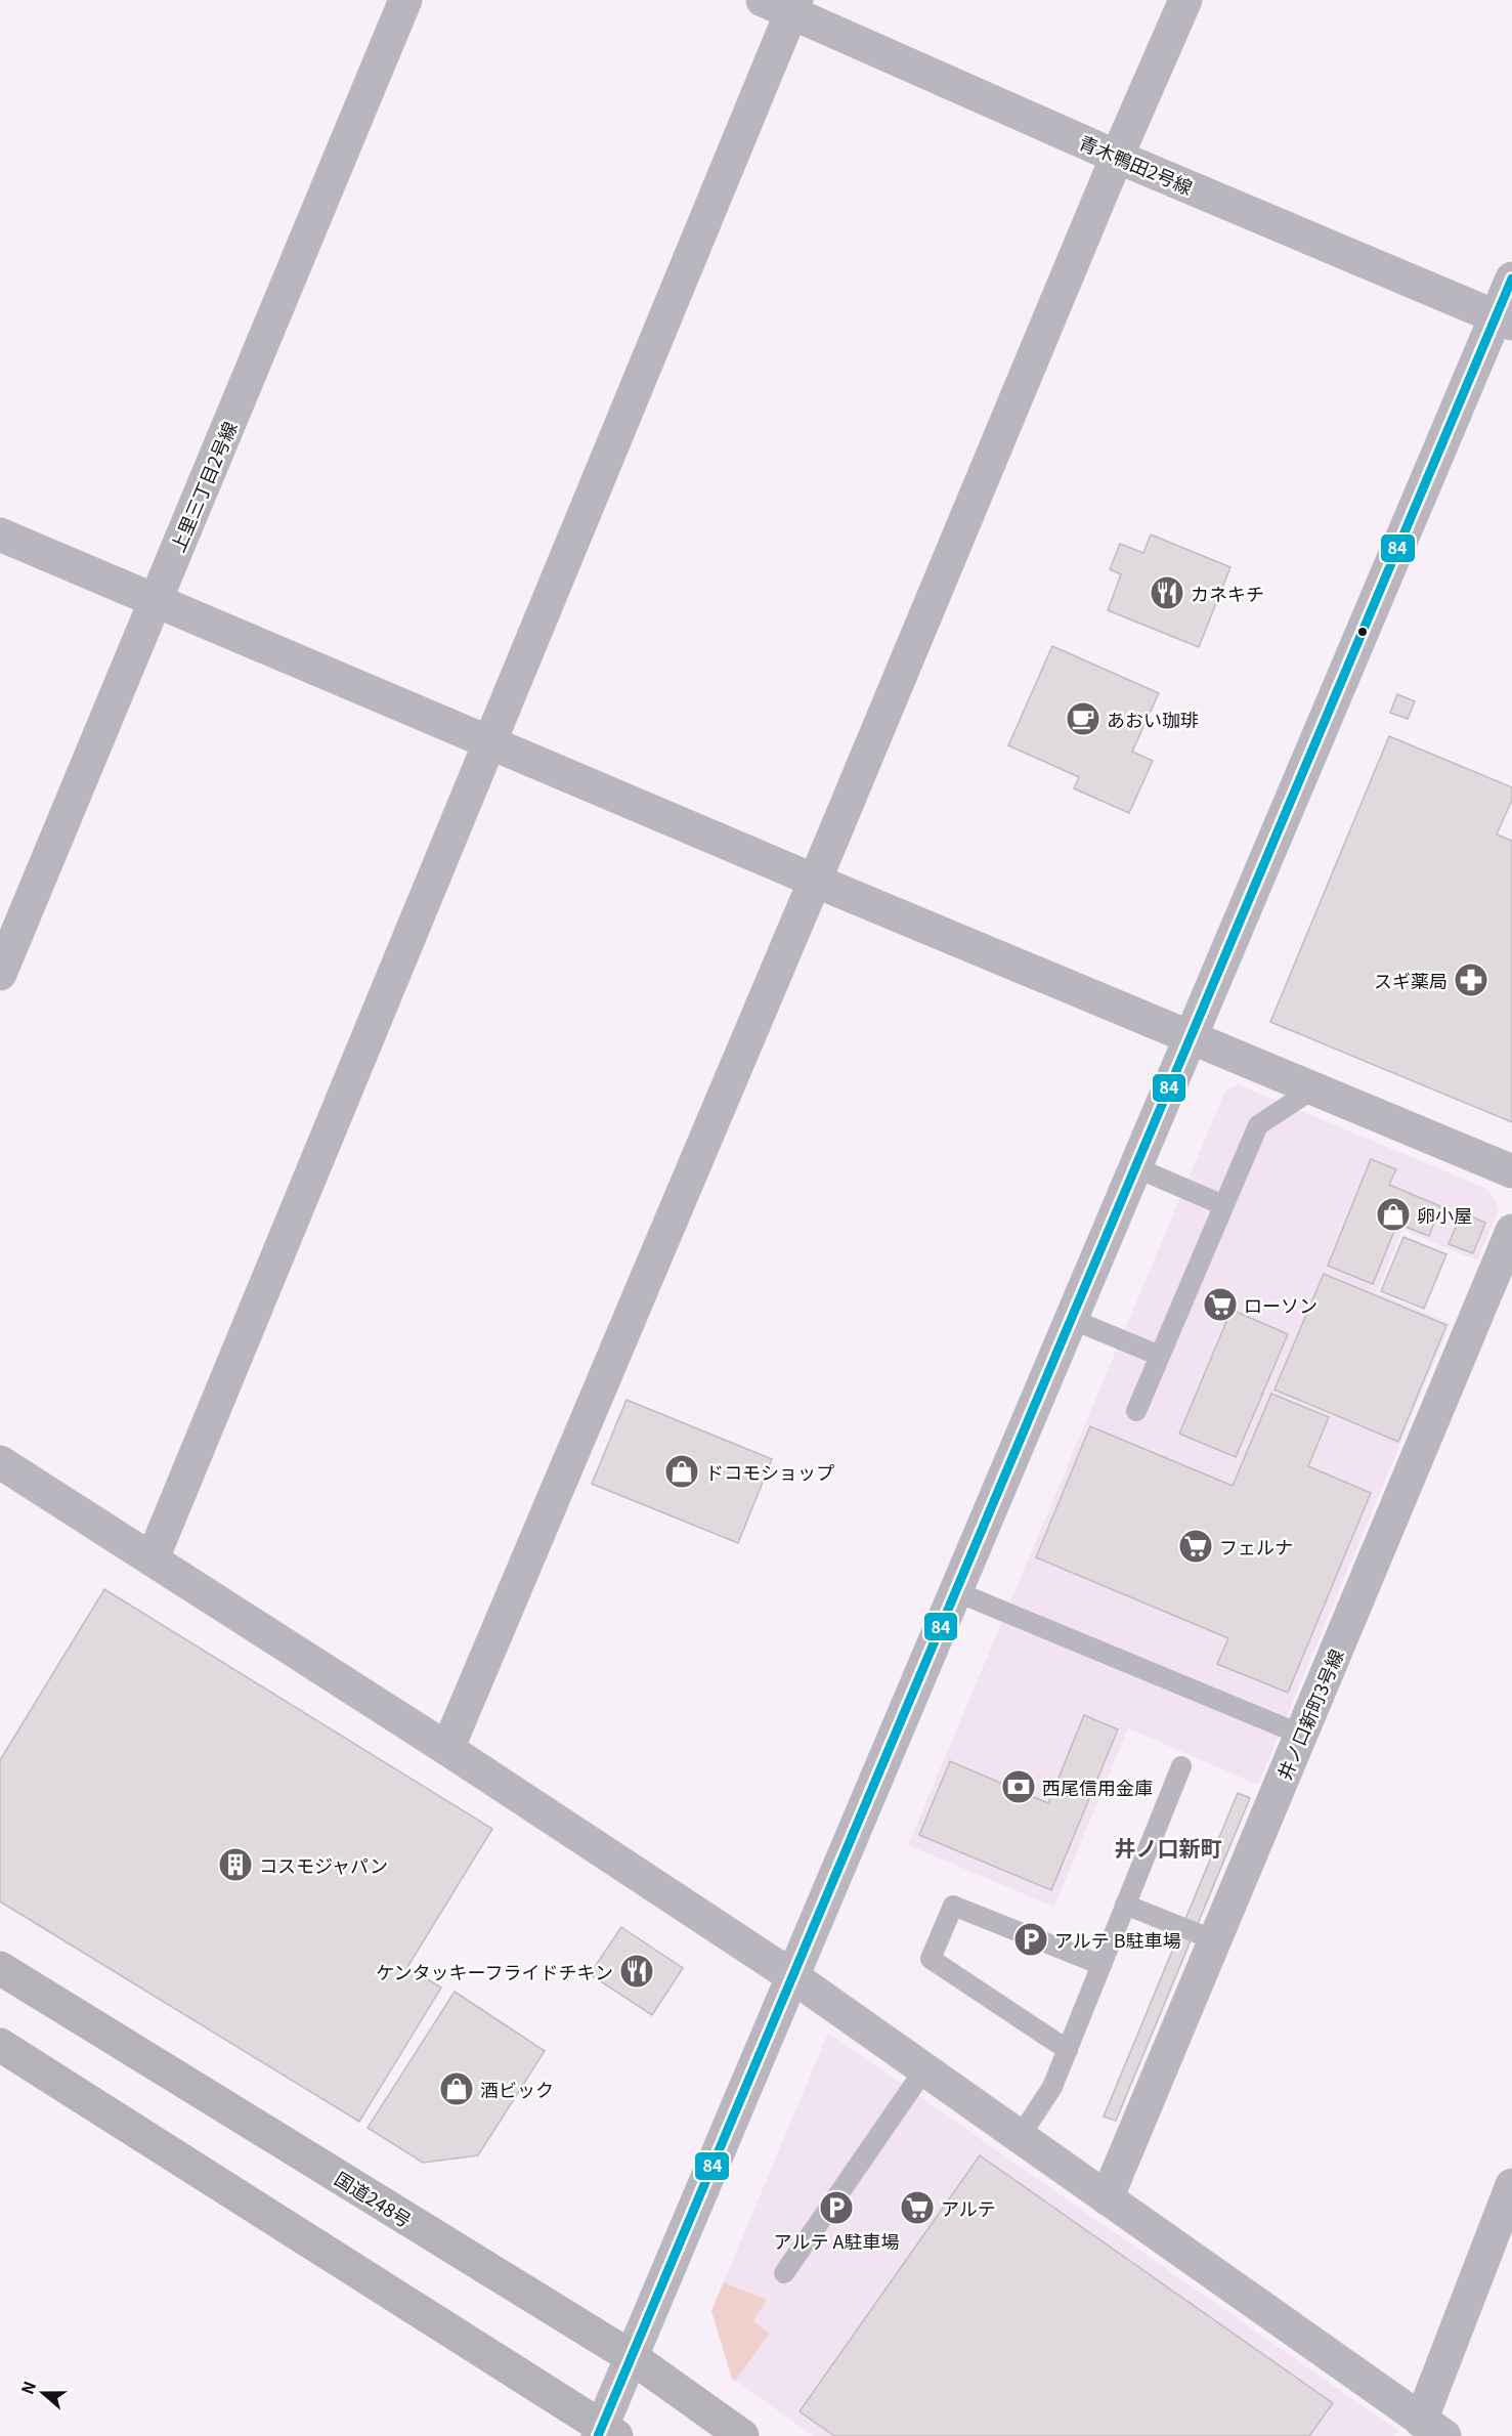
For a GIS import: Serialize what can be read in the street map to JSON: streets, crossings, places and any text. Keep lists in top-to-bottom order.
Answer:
{
  "streets": {
    "highway": ["国道248号"],
    "street": ["青木鴨田2号線", "上里三丁目2号線", "井ノ口新町3号線"]
  },
  "districts": ["井ノ口新町"],
  "places": {
    "restaurant": ["カネキチ", "ケンタッキーフライドチキン"],
    "cafe": ["あおい珈琲"],
    "pharmacy": ["スギ薬局"],
    "shop": ["卵小屋", "ドコモショップ", "酒ビック"],
    "supermarket": ["ローソン", "フェルナ", "アルテ"],
    "bank": ["西尾信用金庫"],
    "building": ["コスモジャパン"],
    "parking": ["アルテ B駐車場", "アルテ A駐車場"]
  },
  "lines": ["transit line 84"],
  "north": "left"
}
